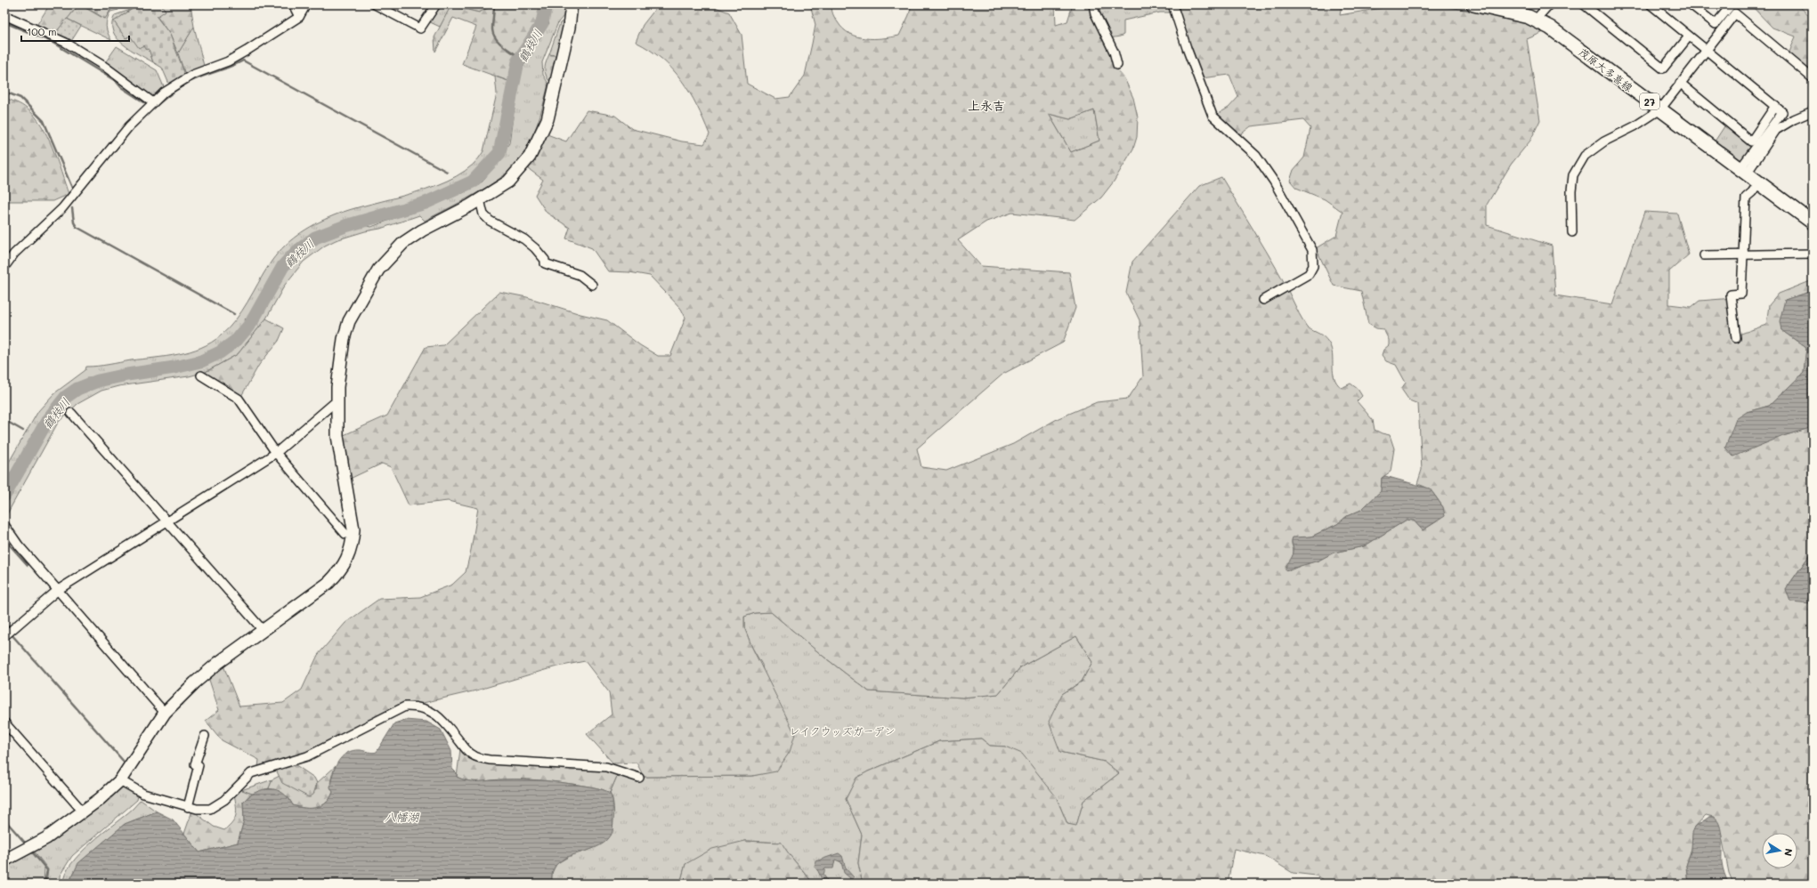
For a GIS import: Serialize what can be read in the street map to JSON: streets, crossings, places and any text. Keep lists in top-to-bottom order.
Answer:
{
  "streets": {
    "main road": ["茂原大多喜線", "27"]
  },
  "districts": ["上永吉"],
  "water": ["鶴枝川", "八幡湖"],
  "parks": ["レイクウッズガーデン"],
  "scale_bar": "100 m",
  "north": "right"
}
